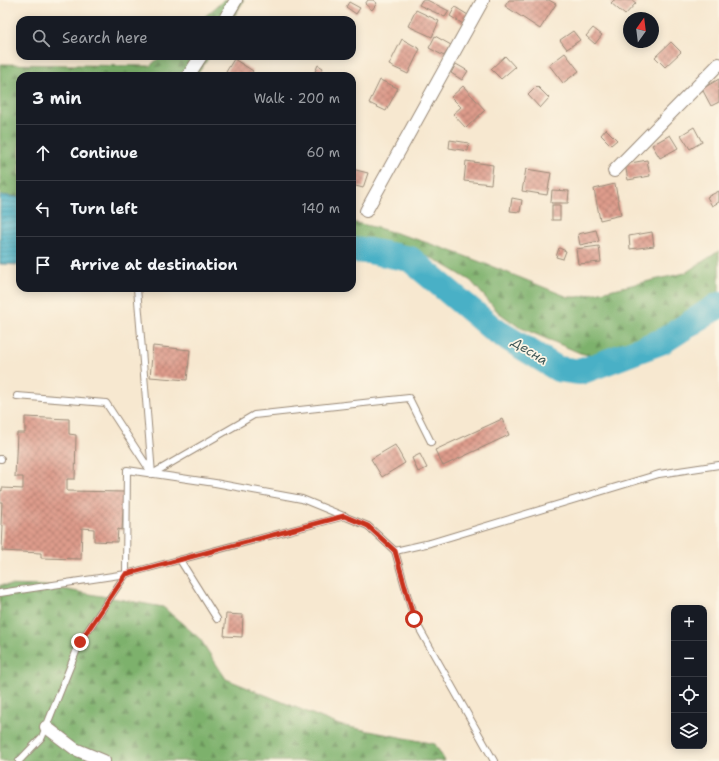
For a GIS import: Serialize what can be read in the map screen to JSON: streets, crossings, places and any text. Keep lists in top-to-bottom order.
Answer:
{
  "water": ["Десна"],
  "north": "top",
  "page": {
    "search": "Search here",
    "heading": ["3 min", "Walk · 200 m"],
    "list": [
      ["Continue", "60 m"],
      ["Turn left", "140 m"],
      "Arrive at destination"
    ],
    "map_buttons": ["+", "−"]
  }
}
